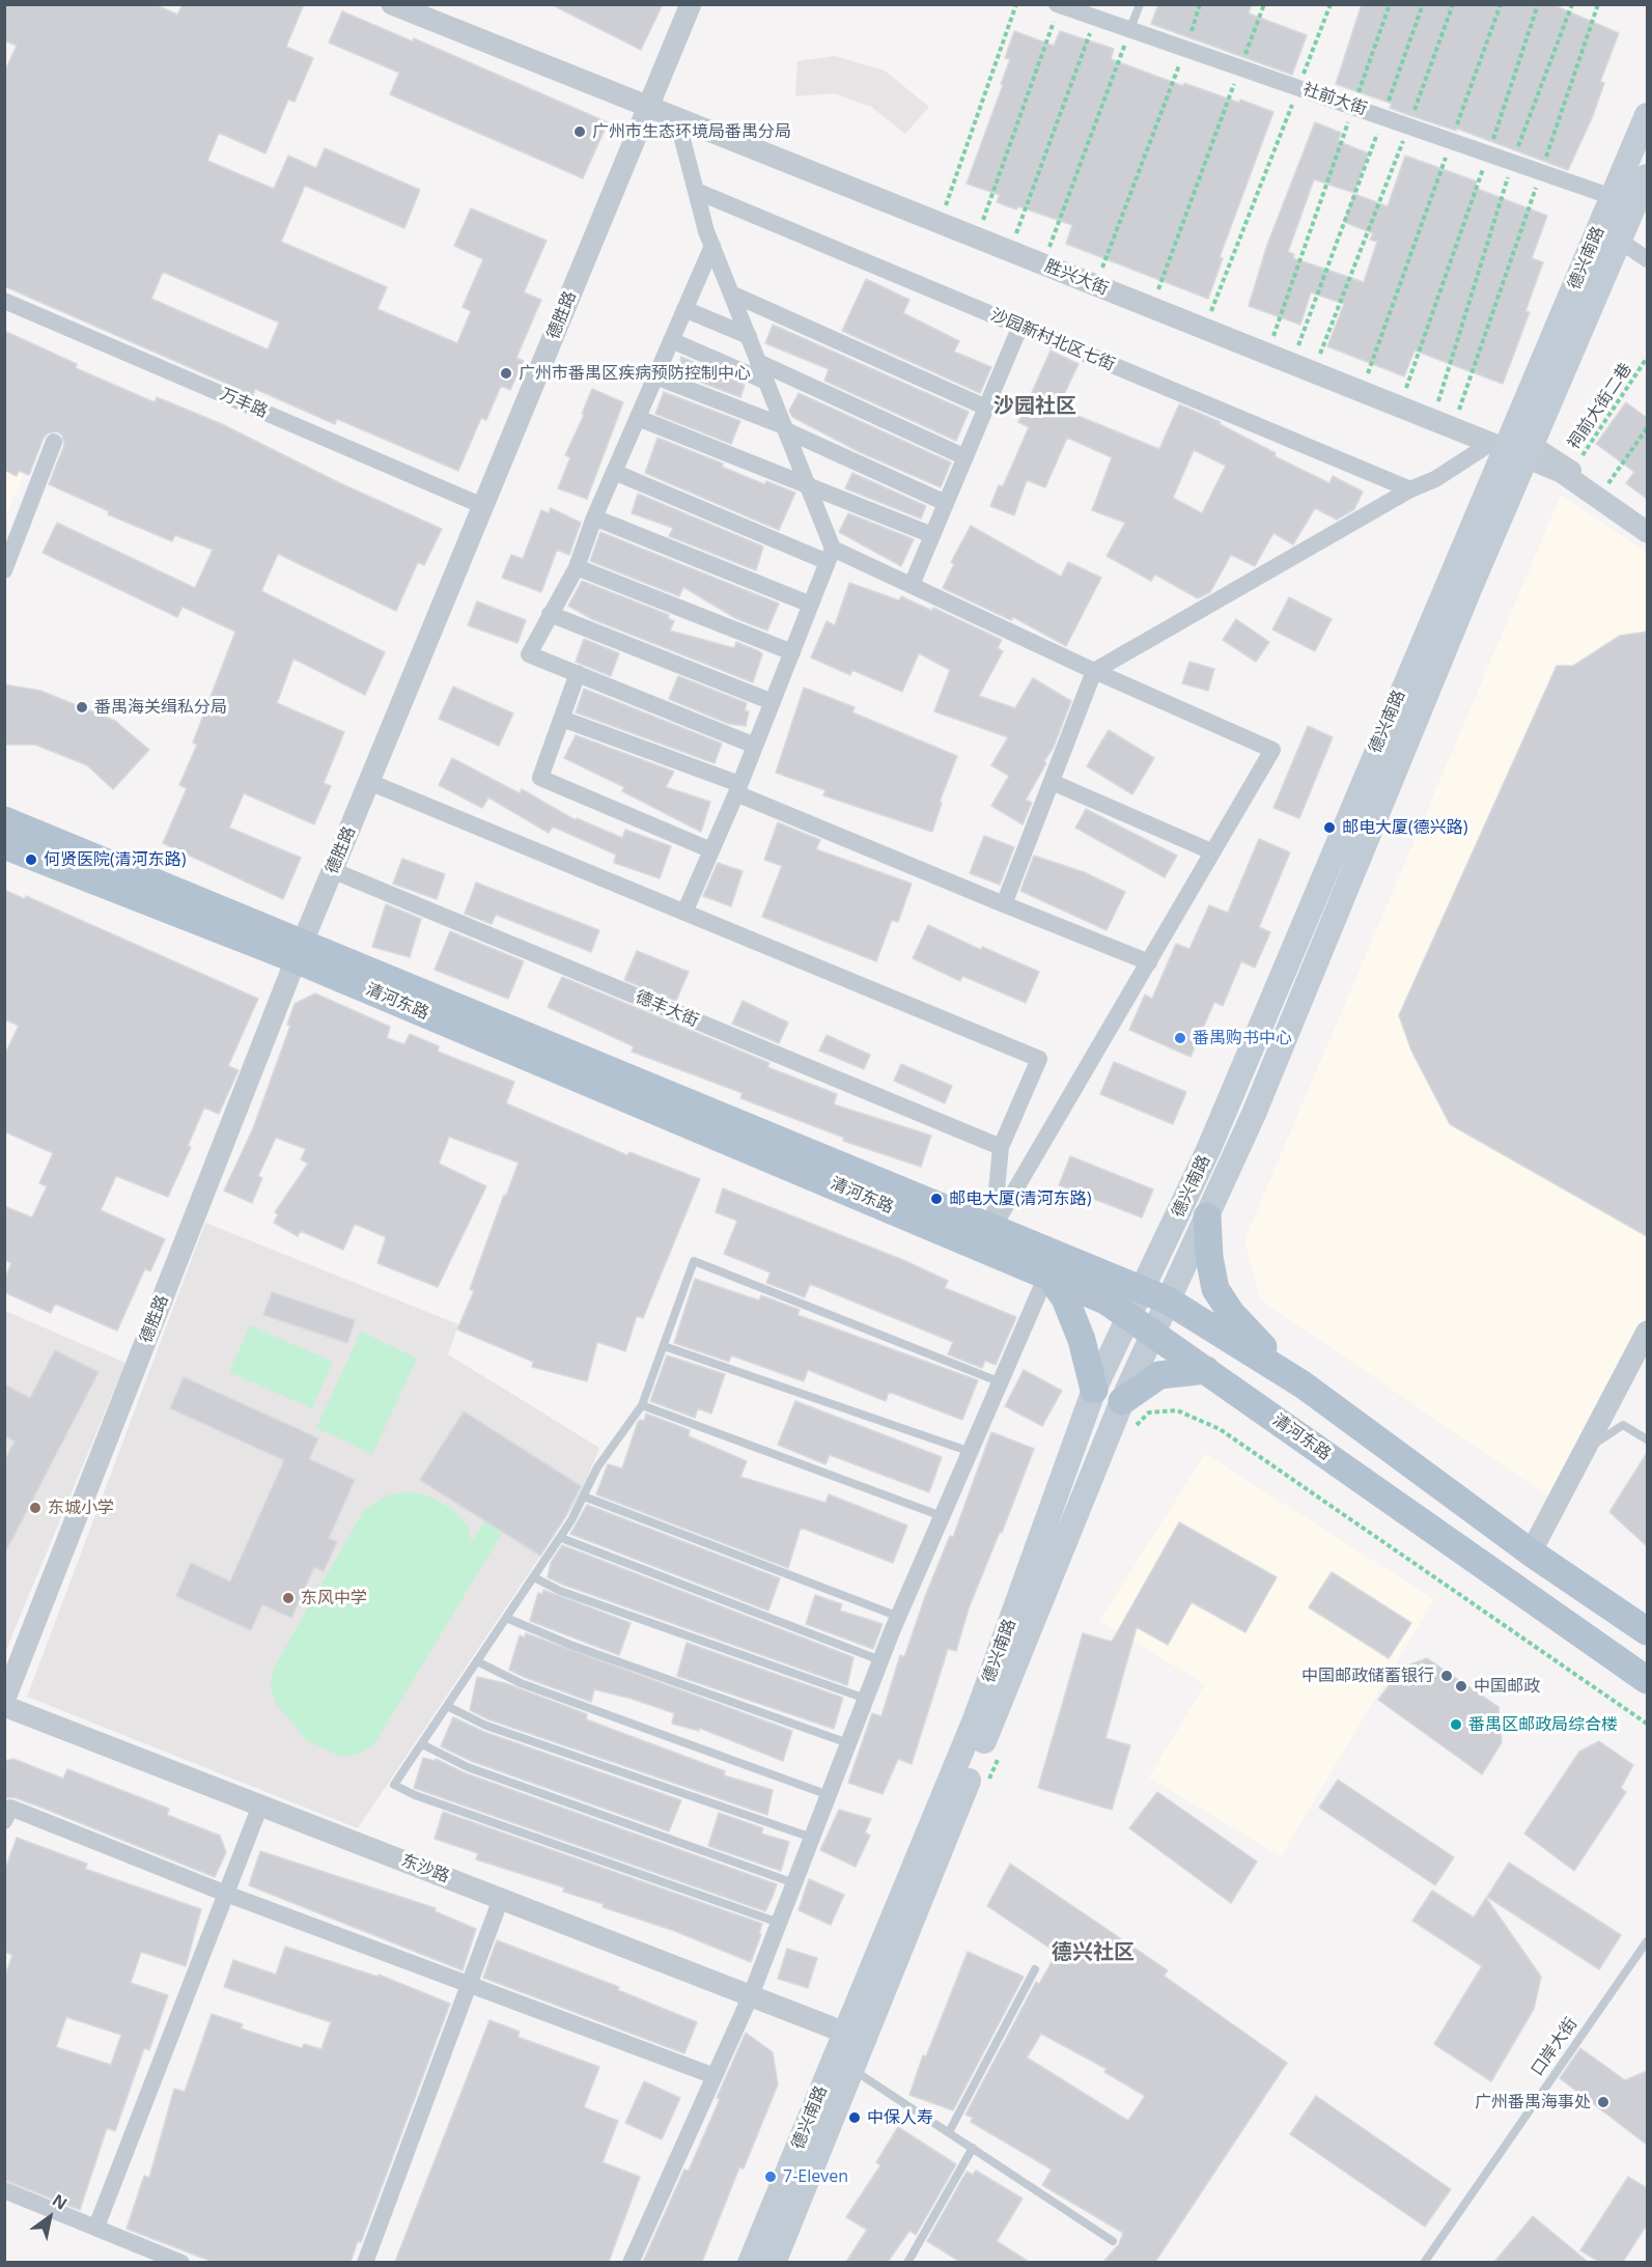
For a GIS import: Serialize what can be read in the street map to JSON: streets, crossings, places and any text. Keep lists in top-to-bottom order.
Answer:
{
  "streets": {
    "main road": ["德兴南路", "清河东路"],
    "street": [
      "社前大街",
      "胜兴大街",
      "德胜路",
      "沙园新村北区七街",
      "万丰路",
      "德丰大街",
      "东沙路"
    ],
    "lane": ["口岸大街"],
    "path": ["祠前大街二巷"]
  },
  "crossings": [
    ["社前大街", "德兴南路"],
    ["德兴南路", "胜兴大街"],
    ["德兴南路", "清河东路"],
    ["德兴南路", "东沙路"],
    ["胜兴大街", "德胜路"],
    ["德胜路", "万丰路"],
    ["德胜路", "清河东路"],
    ["德胜路", "德丰大街"]
  ],
  "districts": ["沙园社区", "德兴社区"],
  "places": [
    "广州市生态环境局番禺分局",
    "广州市番禺区疾病预防控制中心",
    "番禺海关缉私分局",
    "邮电大厦(德兴路)",
    "何贤医院(清河东路)",
    "番禺购书中心",
    "邮电大厦(清河东路)",
    "东城小学",
    "东风中学",
    "中国邮政储蓄银行",
    "中国邮政",
    "番禺区邮政局综合楼",
    "广州番禺海事处",
    "中保人寿",
    "7-Eleven"
  ],
  "north": "top right"
}
